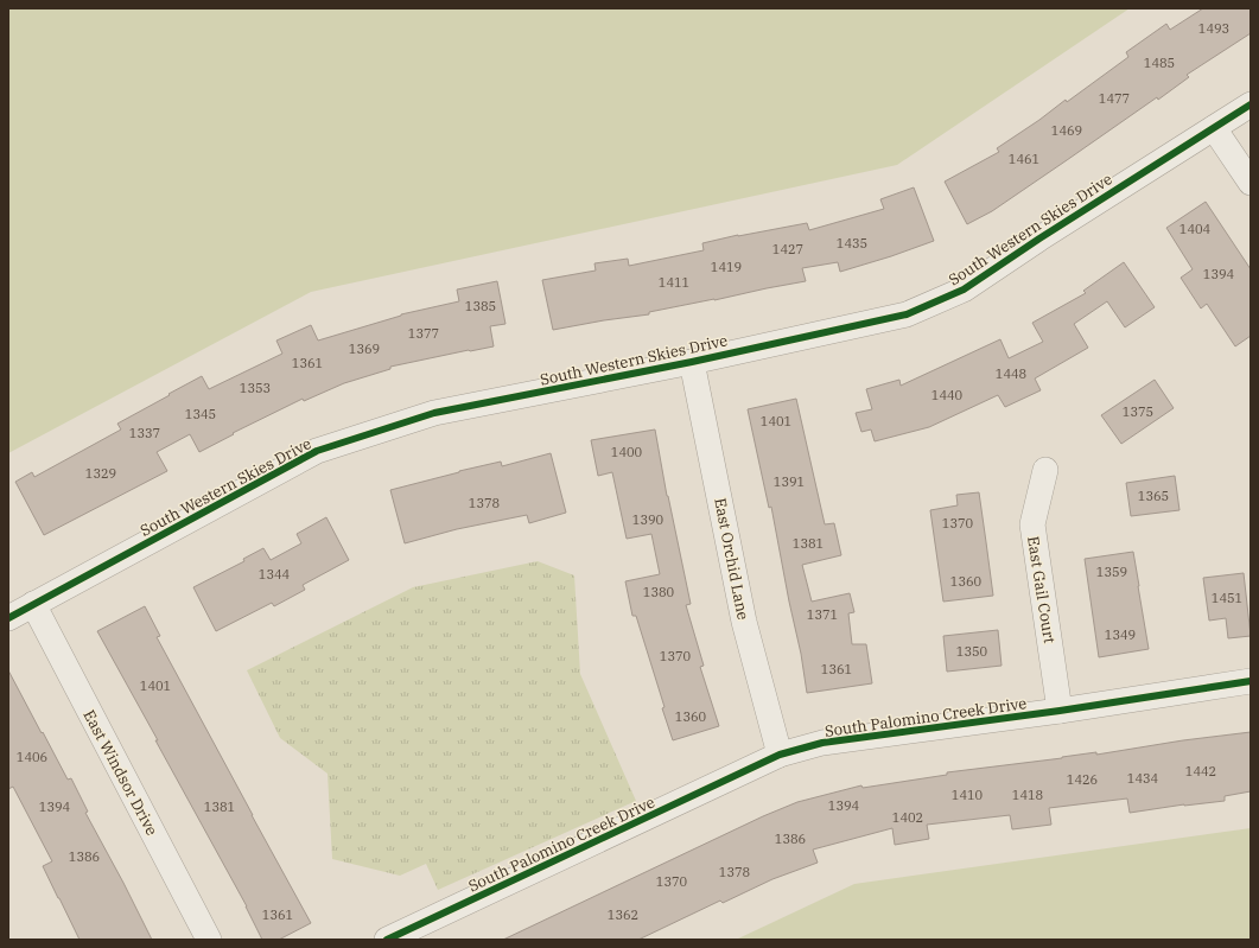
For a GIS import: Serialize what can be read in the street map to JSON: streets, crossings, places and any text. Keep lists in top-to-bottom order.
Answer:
{
  "streets": {
    "street": [
      "South Western Skies Drive",
      "East Orchid Lane",
      "East Gail Court",
      "South Palomino Creek Drive",
      "East Windsor Drive"
    ]
  },
  "crossings": [
    ["South Western Skies Drive", "East Orchid Lane"],
    ["South Western Skies Drive", "East Windsor Drive"],
    ["East Orchid Lane", "South Palomino Creek Drive"],
    ["East Gail Court", "South Palomino Creek Drive"]
  ],
  "house_numbers": [
    "1493",
    "1485",
    "1477",
    "1469",
    "1461",
    "1404",
    "1435",
    "1427",
    "1419",
    "1394",
    "1411",
    "1385",
    "1377",
    "1369",
    "1361",
    "1448",
    "1353",
    "1440",
    "1375",
    "1345",
    "1401",
    "1337",
    "1400",
    "1329",
    "1391",
    "1365",
    "1378",
    "1390",
    "1370",
    "1381",
    "1359",
    "1344",
    "1360",
    "1380",
    "1451",
    "1371",
    "1349",
    "1350",
    "1370",
    "1361",
    "1401",
    "1360",
    "1406",
    "1442",
    "1434",
    "1426",
    "1410",
    "1418",
    "1394",
    "1394",
    "1381",
    "1402",
    "1386",
    "1386",
    "1378",
    "1370",
    "1361",
    "1362"
  ]
}
